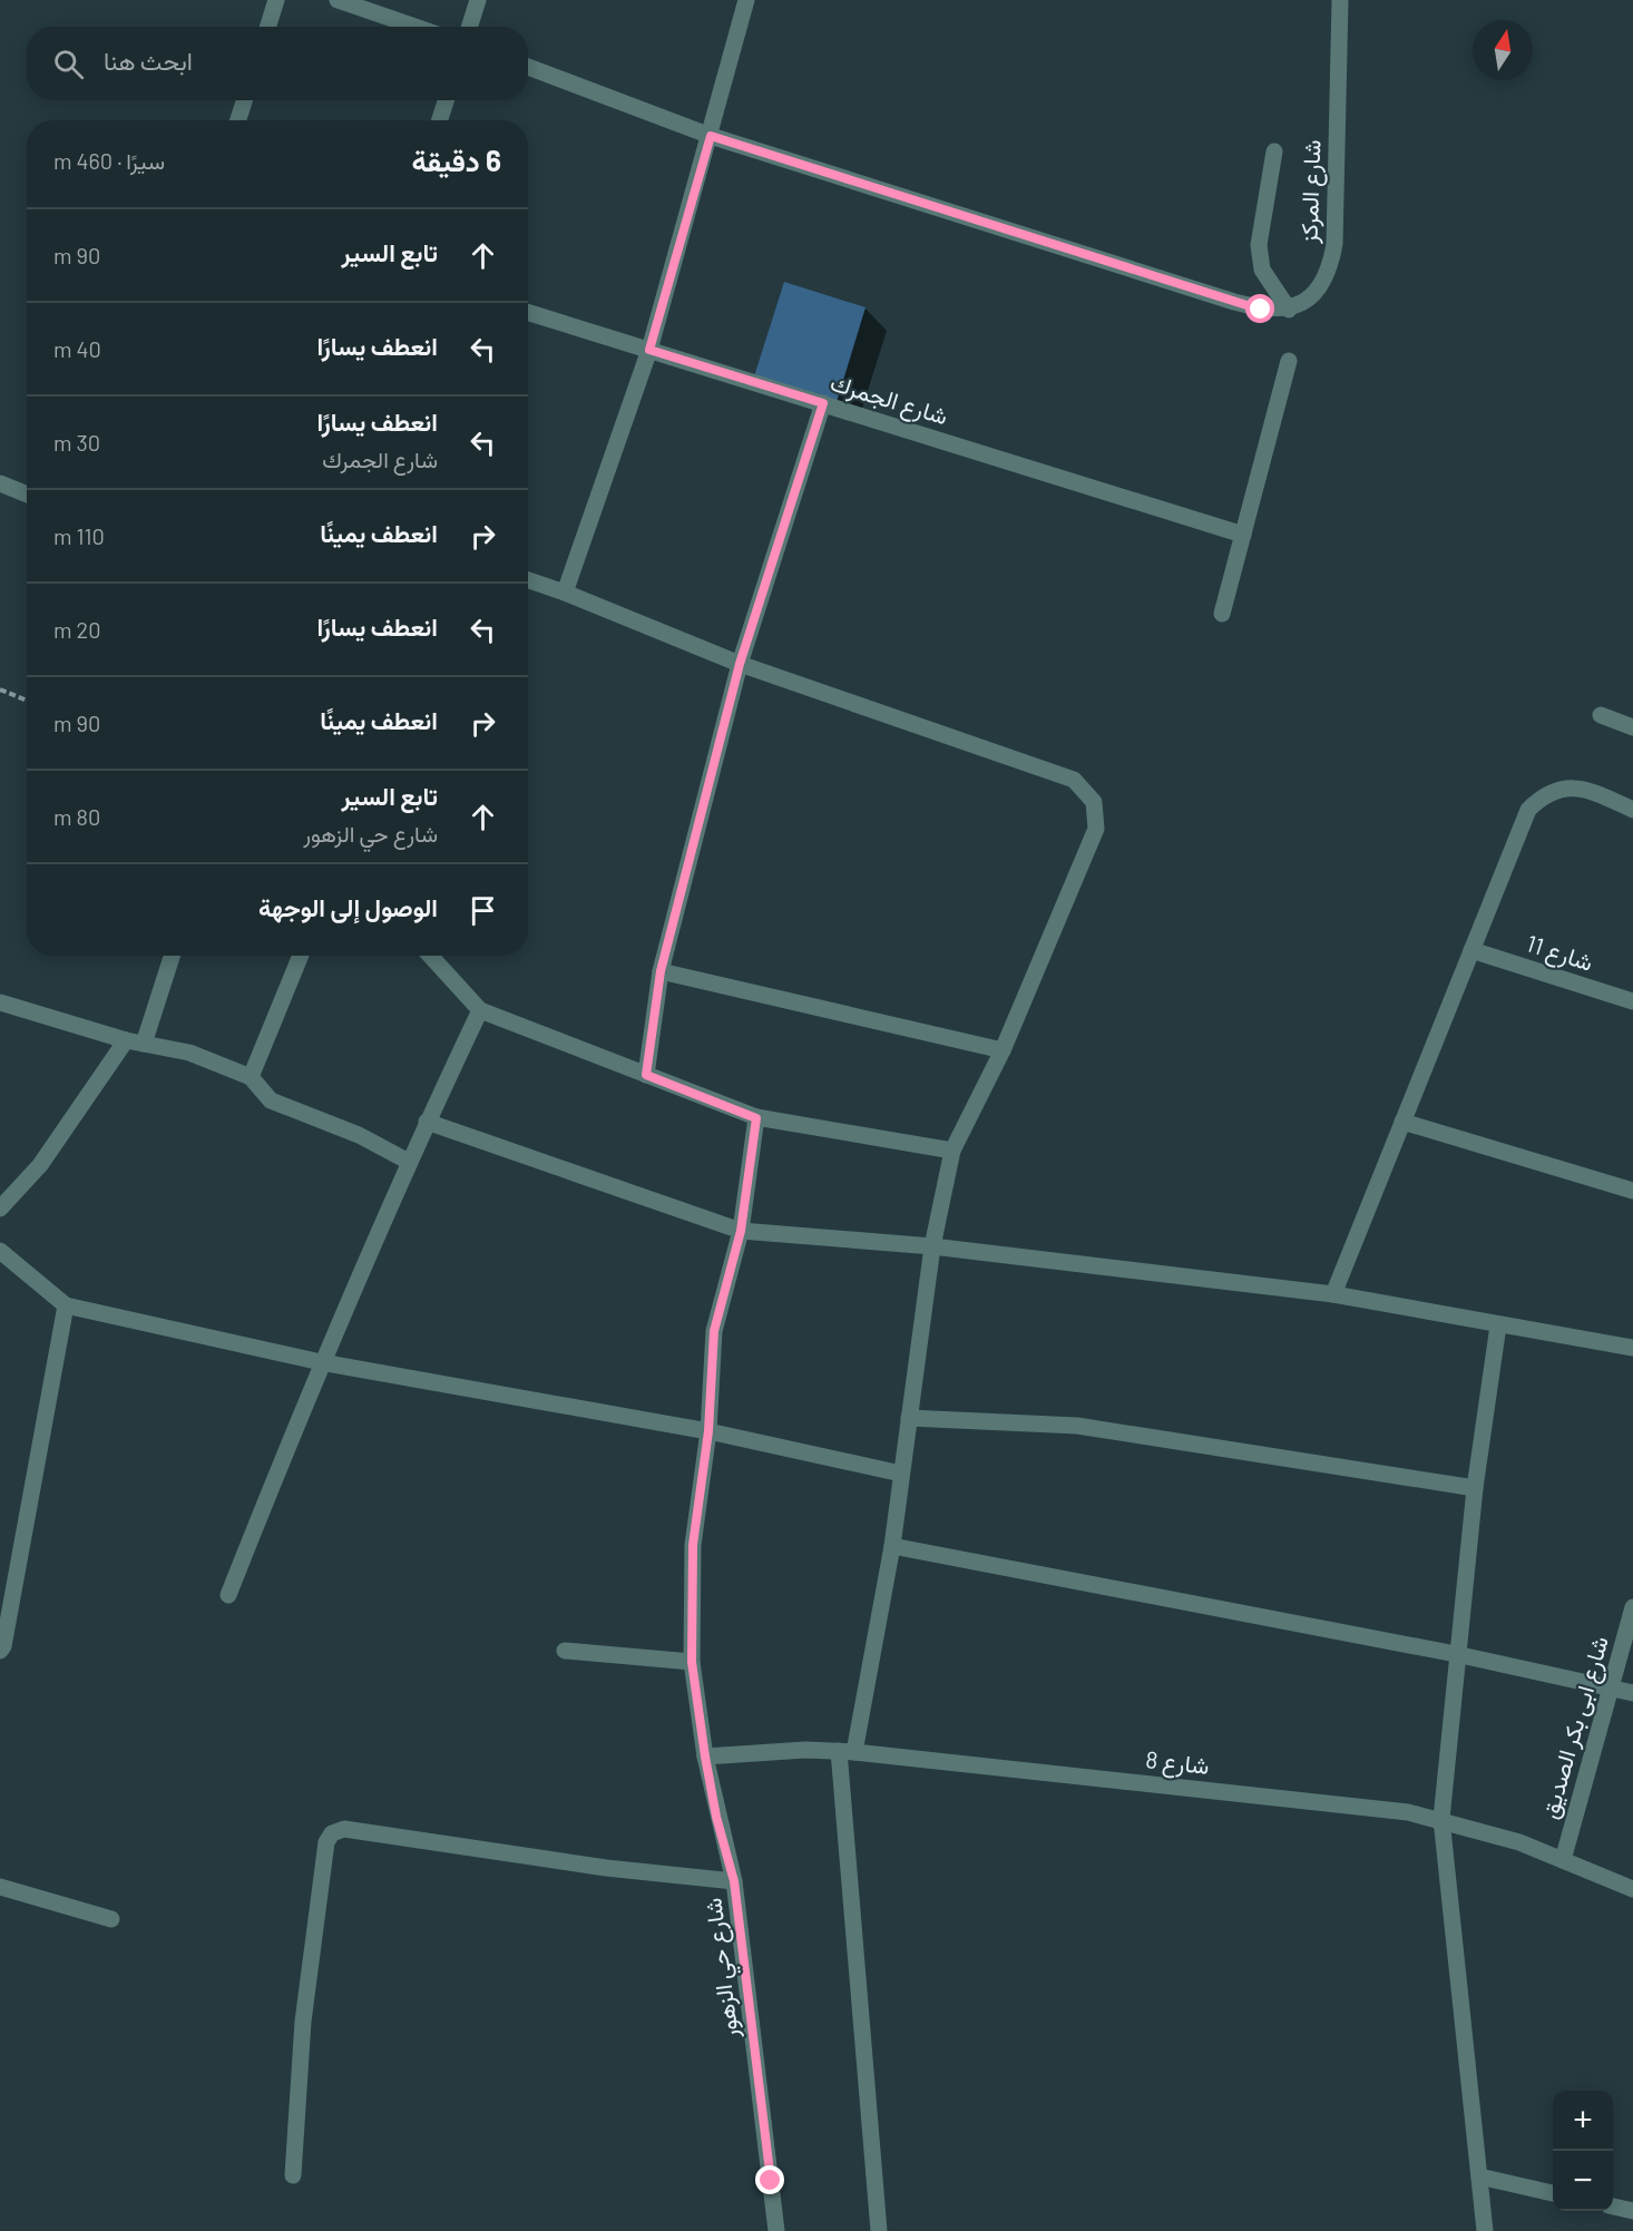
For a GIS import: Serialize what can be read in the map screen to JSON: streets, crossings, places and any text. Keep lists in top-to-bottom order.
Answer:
{
  "streets": {
    "street": [
      "شارع المركز",
      "شارع الجمرك",
      "شارع 11",
      "شارع ابى بكر الصديق",
      "شارع 8",
      "شارع حي الزهور"
    ]
  },
  "crossings": [
    ["شارع ابى بكر الصديق", "شارع 8"],
    ["شارع 8", "شارع حي الزهور"]
  ],
  "north": "top",
  "page": {
    "search": "ابحث هنا",
    "heading": ["6 دقيقة", "سيرًا · 460 m"],
    "list": [
      ["تابع السير", "90 m"],
      ["انعطف يسارًا", "40 m"],
      ["انعطف يسارًا", "شارع الجمرك", "30 m"],
      ["انعطف يمينًا", "110 m"],
      ["انعطف يسارًا", "20 m"],
      ["انعطف يمينًا", "90 m"],
      ["تابع السير", "شارع حي الزهور", "80 m"],
      "الوصول إلى الوجهة"
    ],
    "map_buttons": ["+", "−"]
  }
}
